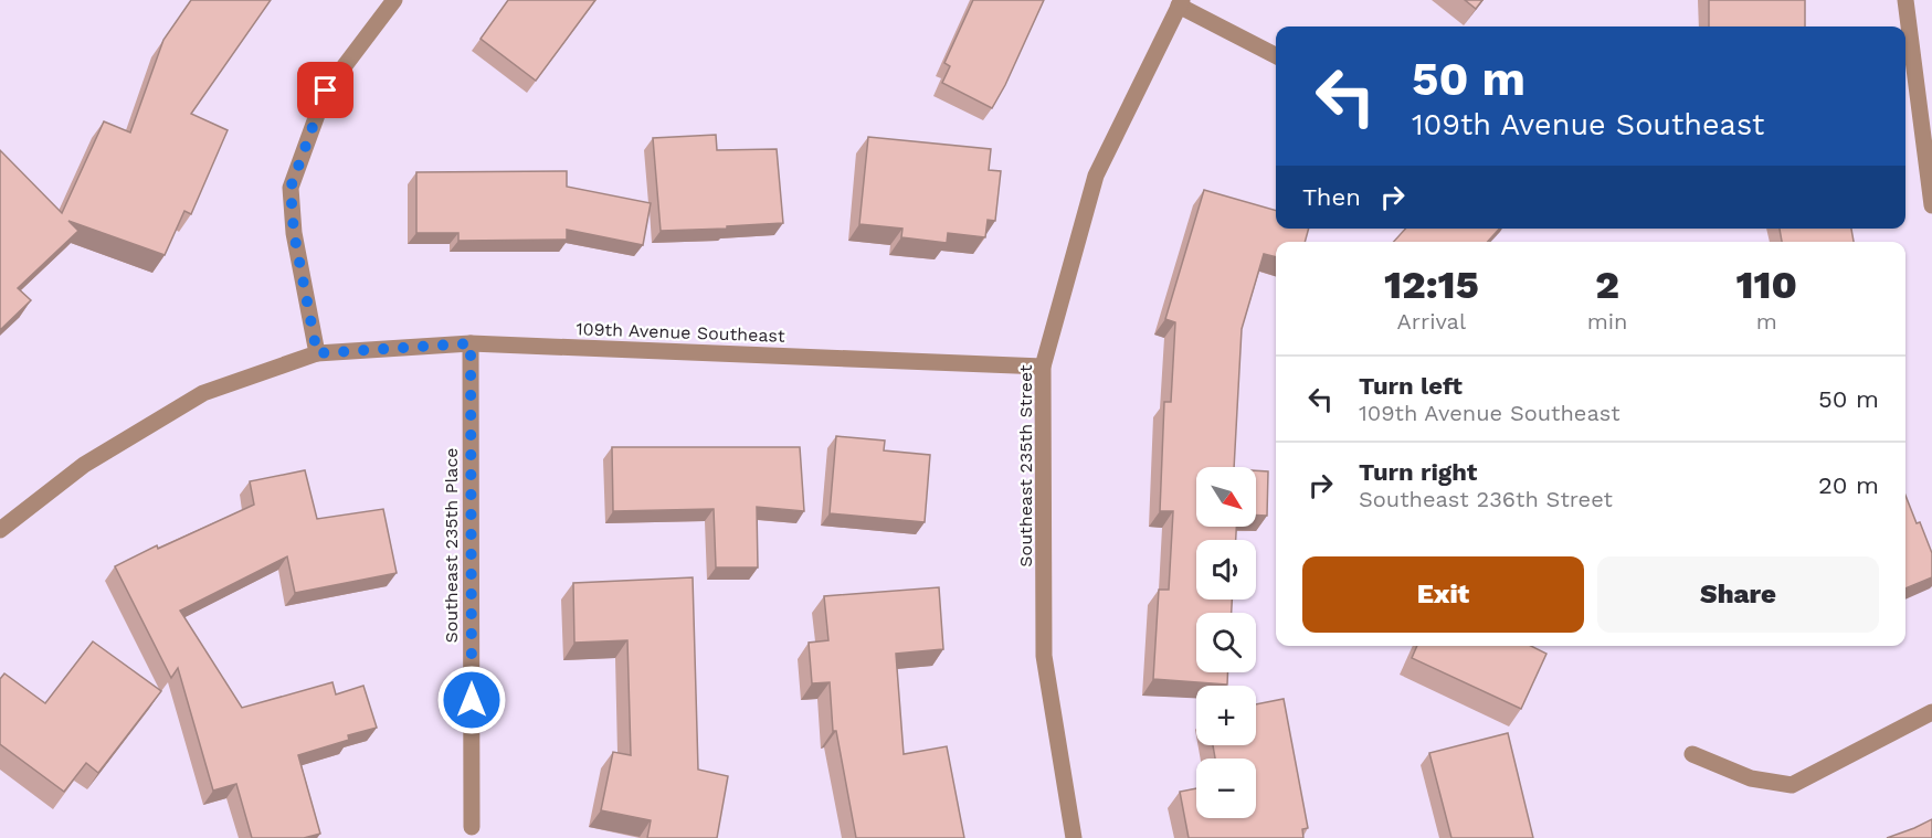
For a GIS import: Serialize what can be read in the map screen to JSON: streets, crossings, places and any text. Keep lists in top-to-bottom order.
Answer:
{
  "streets": {
    "street": ["109th Avenue Southeast", "Southeast 235th Street", "Southeast 235th Place"]
  },
  "crossings": [
    ["109th Avenue Southeast", "Southeast 235th Street"],
    ["109th Avenue Southeast", "Southeast 235th Place"]
  ],
  "north": "bottom right",
  "page": {
    "turn": ["50 m", "109th Avenue Southeast"],
    "then": "Then",
    "eta": [
      "12:15",
      "Arrival",
      "2",
      "min",
      "110",
      "m"
    ],
    "list": [
      {
        "name": "Turn left",
        "note": "109th Avenue Southeast",
        "value": "50 m"
      },
      {
        "name": "Turn right",
        "note": "Southeast 236th Street",
        "value": "20 m"
      }
    ],
    "map_buttons": ["+", "−"],
    "buttons": ["Exit", "Share"]
  }
}
